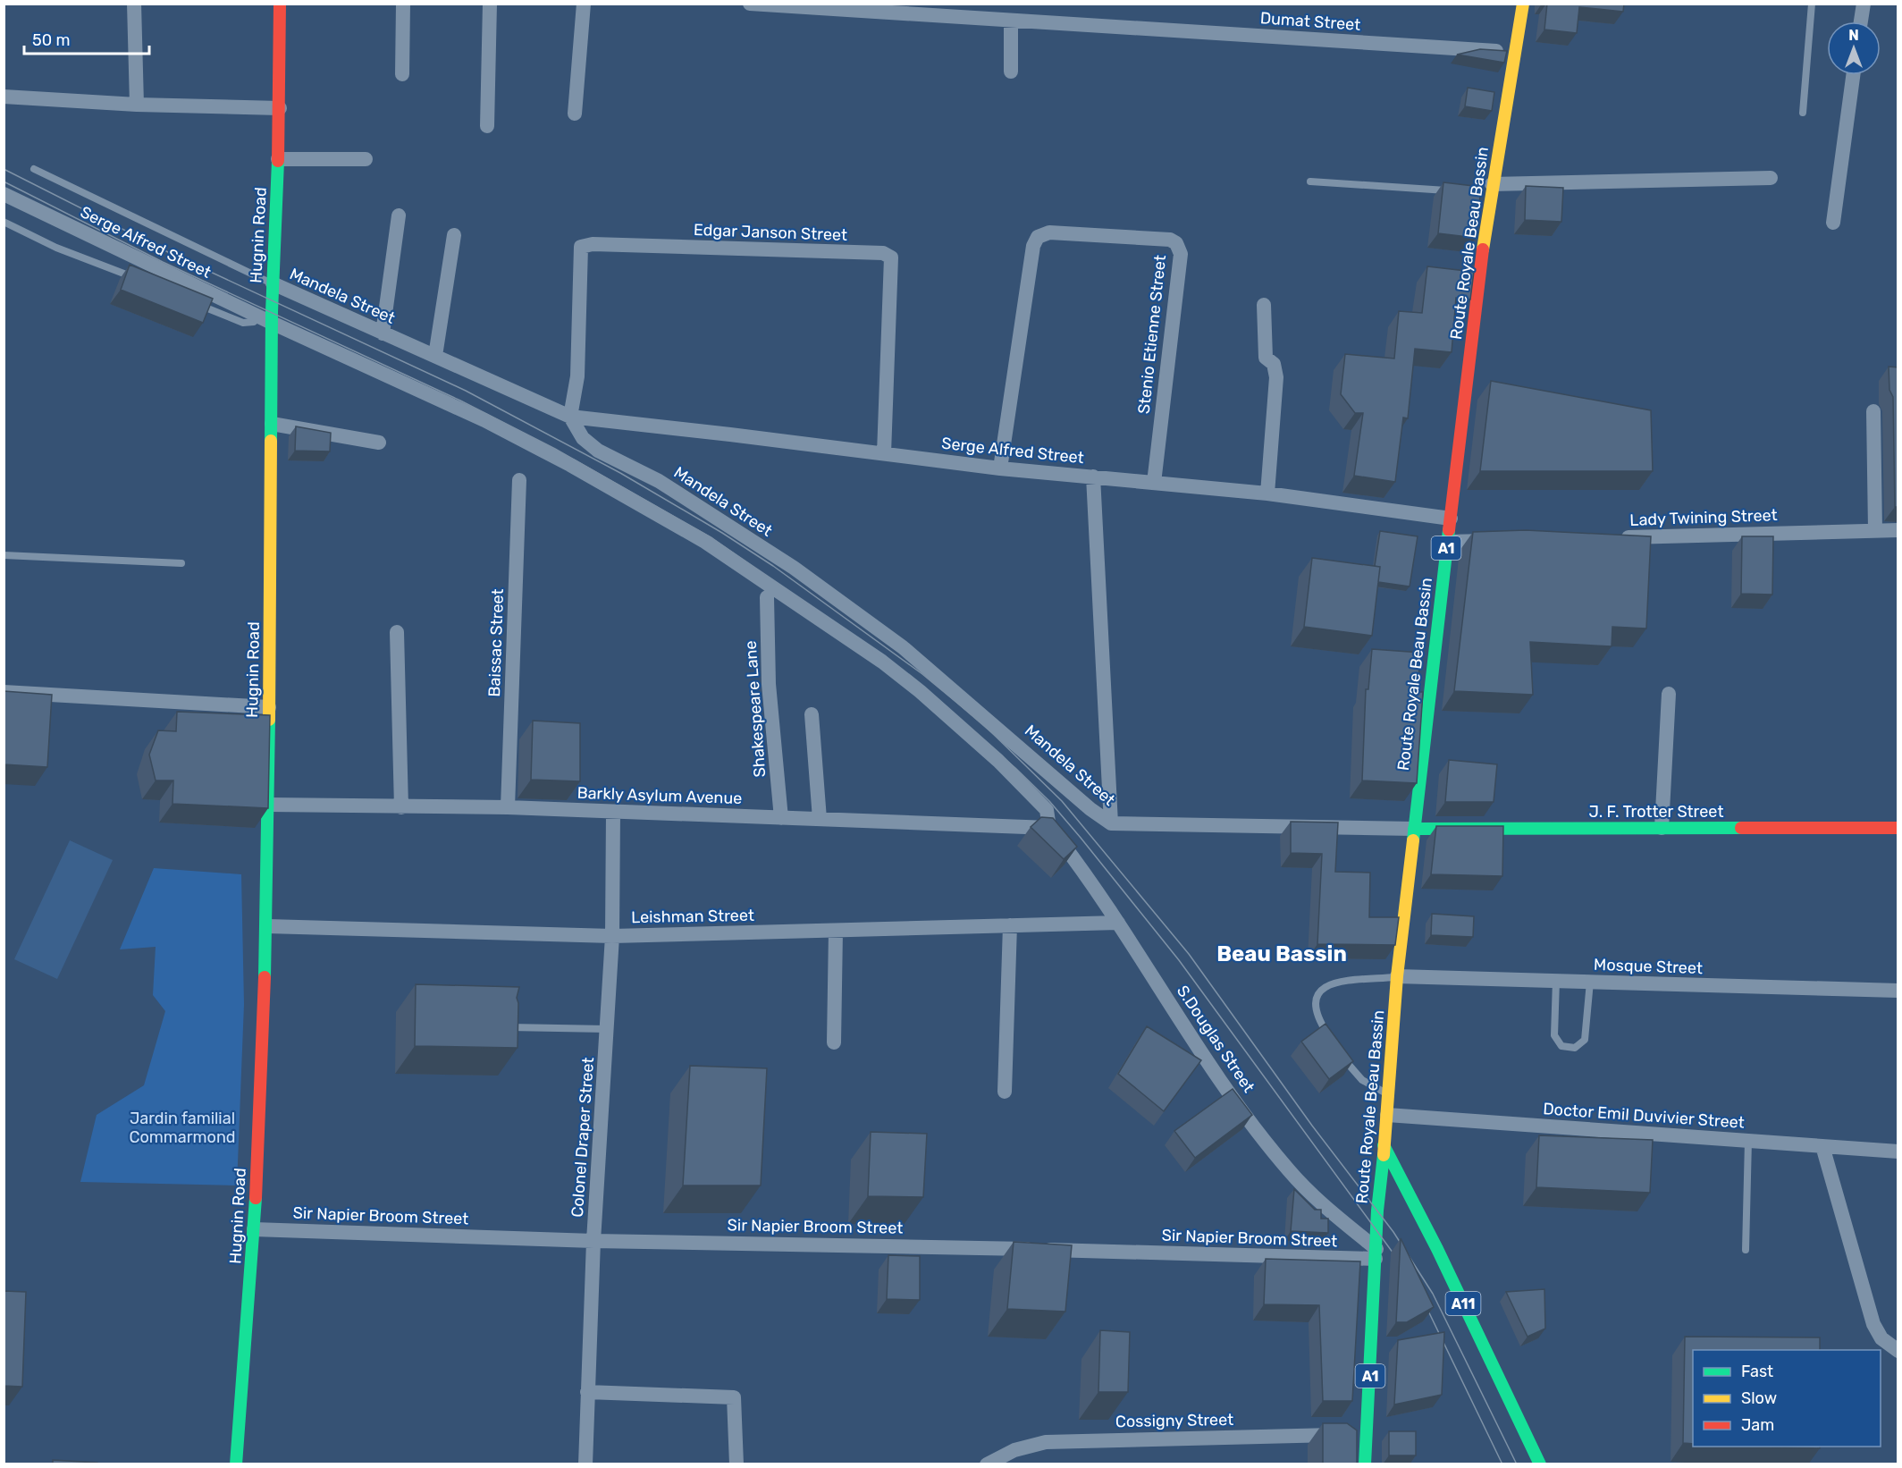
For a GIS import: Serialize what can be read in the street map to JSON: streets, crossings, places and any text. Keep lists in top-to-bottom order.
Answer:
{
  "streets": {
    "street": [
      "Dumat Street",
      "Edgar Janson Street",
      "Hugnin Road",
      "Serge Alfred Street",
      "Route Royale Beau Bassin",
      "Mandela Street",
      "Stenio Etienne Street",
      "Lady Twining Street",
      "A1",
      "Baissac Street",
      "Shakespeare Lane",
      "Barkly Asylum Avenue",
      "J. F. Trotter Street",
      "Leishman Street",
      "Mosque Street",
      "S.Douglas Street",
      "Doctor Emil Duvivier Street",
      "Colonel Draper Street",
      "Sir Napier Broom Street",
      "A11",
      "Cossigny Street"
    ]
  },
  "crossings": [
    ["Dumat Street", "Route Royale Beau Bassin"],
    ["Edgar Janson Street", "Serge Alfred Street"],
    ["Edgar Janson Street", "Mandela Street"],
    ["Hugnin Road", "Serge Alfred Street"],
    ["Hugnin Road", "Mandela Street"],
    ["Hugnin Road", "Barkly Asylum Avenue"],
    ["Hugnin Road", "Leishman Street"],
    ["Hugnin Road", "Sir Napier Broom Street"],
    ["Serge Alfred Street", "Route Royale Beau Bassin"],
    ["Serge Alfred Street", "Mandela Street"],
    ["Serge Alfred Street", "Stenio Etienne Street"],
    ["Serge Alfred Street", "Barkly Asylum Avenue"],
    ["Serge Alfred Street", "S.Douglas Street"],
    ["Route Royale Beau Bassin", "A1"],
    ["Route Royale Beau Bassin", "J. F. Trotter Street"],
    ["Route Royale Beau Bassin", "Mosque Street"],
    ["Route Royale Beau Bassin", "S.Douglas Street"],
    ["Route Royale Beau Bassin", "Doctor Emil Duvivier Street"],
    ["Route Royale Beau Bassin", "Sir Napier Broom Street"],
    ["Route Royale Beau Bassin", "A11"],
    ["Route Royale Beau Bassin", "Cossigny Street"],
    ["A1", "Cossigny Street"],
    ["Baissac Street", "Barkly Asylum Avenue"],
    ["Shakespeare Lane", "Barkly Asylum Avenue"],
    ["Barkly Asylum Avenue", "S.Douglas Street"],
    ["Barkly Asylum Avenue", "Colonel Draper Street"],
    ["Leishman Street", "S.Douglas Street"],
    ["Leishman Street", "Colonel Draper Street"],
    ["S.Douglas Street", "Sir Napier Broom Street"],
    ["Colonel Draper Street", "Sir Napier Broom Street"]
  ],
  "districts": ["Beau Bassin"],
  "parks": ["Jardin familial Commarmond"],
  "legend": ["Fast", "Slow", "Jam"],
  "scale_bar": "50 m",
  "north": "top"
}
